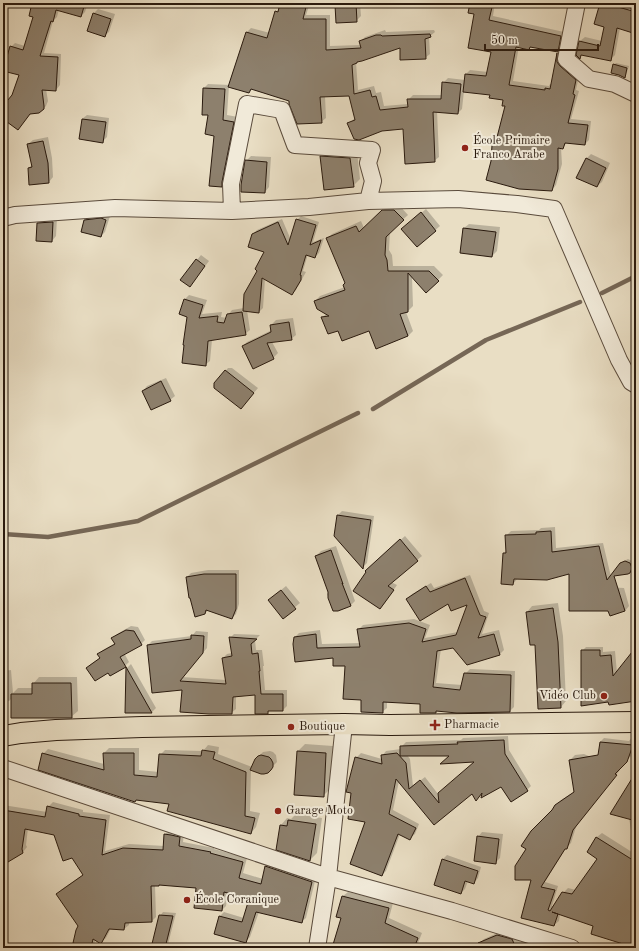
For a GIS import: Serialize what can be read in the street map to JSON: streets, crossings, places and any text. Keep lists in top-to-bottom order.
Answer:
{
  "places": {
    "other": [
      "École Primaire Franco Arabe",
      "Vidéo Club",
      "Boutique",
      "Garage Moto",
      "École Coranique"
    ],
    "health": ["Pharmacie"]
  },
  "scale_bar": "50 m"
}
